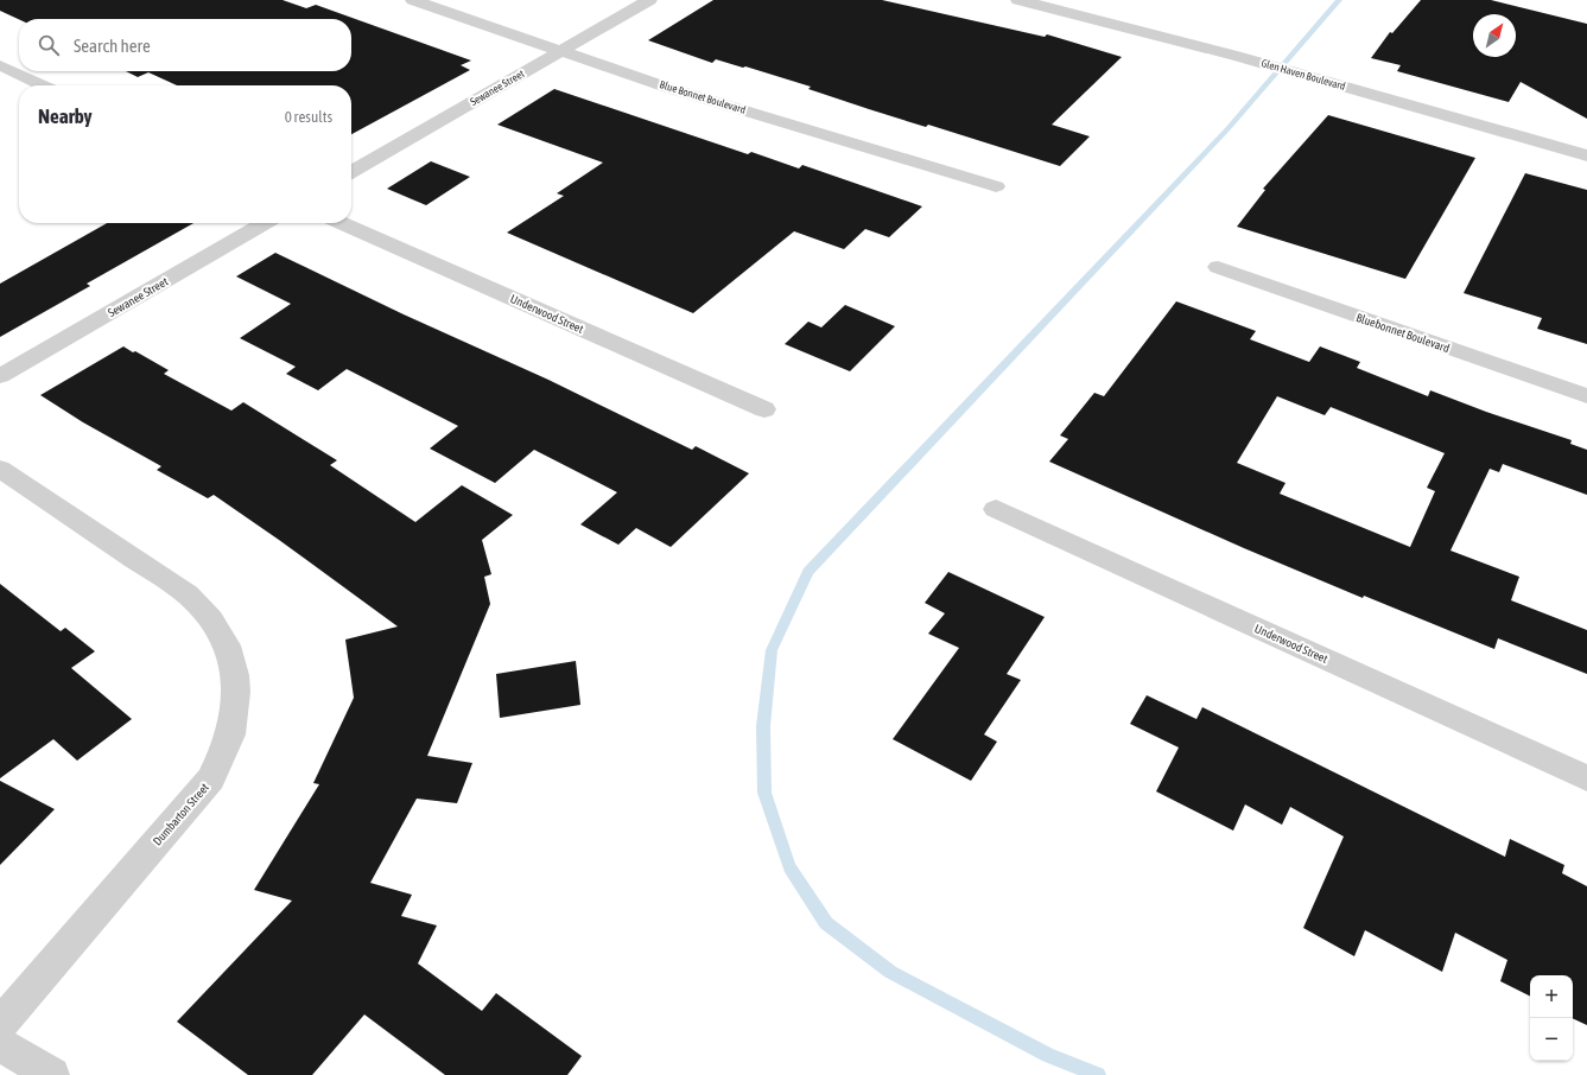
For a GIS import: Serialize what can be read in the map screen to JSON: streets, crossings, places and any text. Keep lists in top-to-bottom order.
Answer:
{
  "streets": {
    "street": [
      "Glen Haven Boulevard",
      "Sewanee Street",
      "Blue Bonnet Boulevard",
      "Underwood Street",
      "Bluebonnet Boulevard",
      "Dumbarton Street"
    ]
  },
  "crossings": [
    ["Sewanee Street", "Blue Bonnet Boulevard"]
  ],
  "north": "top right",
  "page": {
    "search": "Search here",
    "heading": ["Nearby", "0 results"],
    "map_buttons": ["+", "−"]
  }
}
